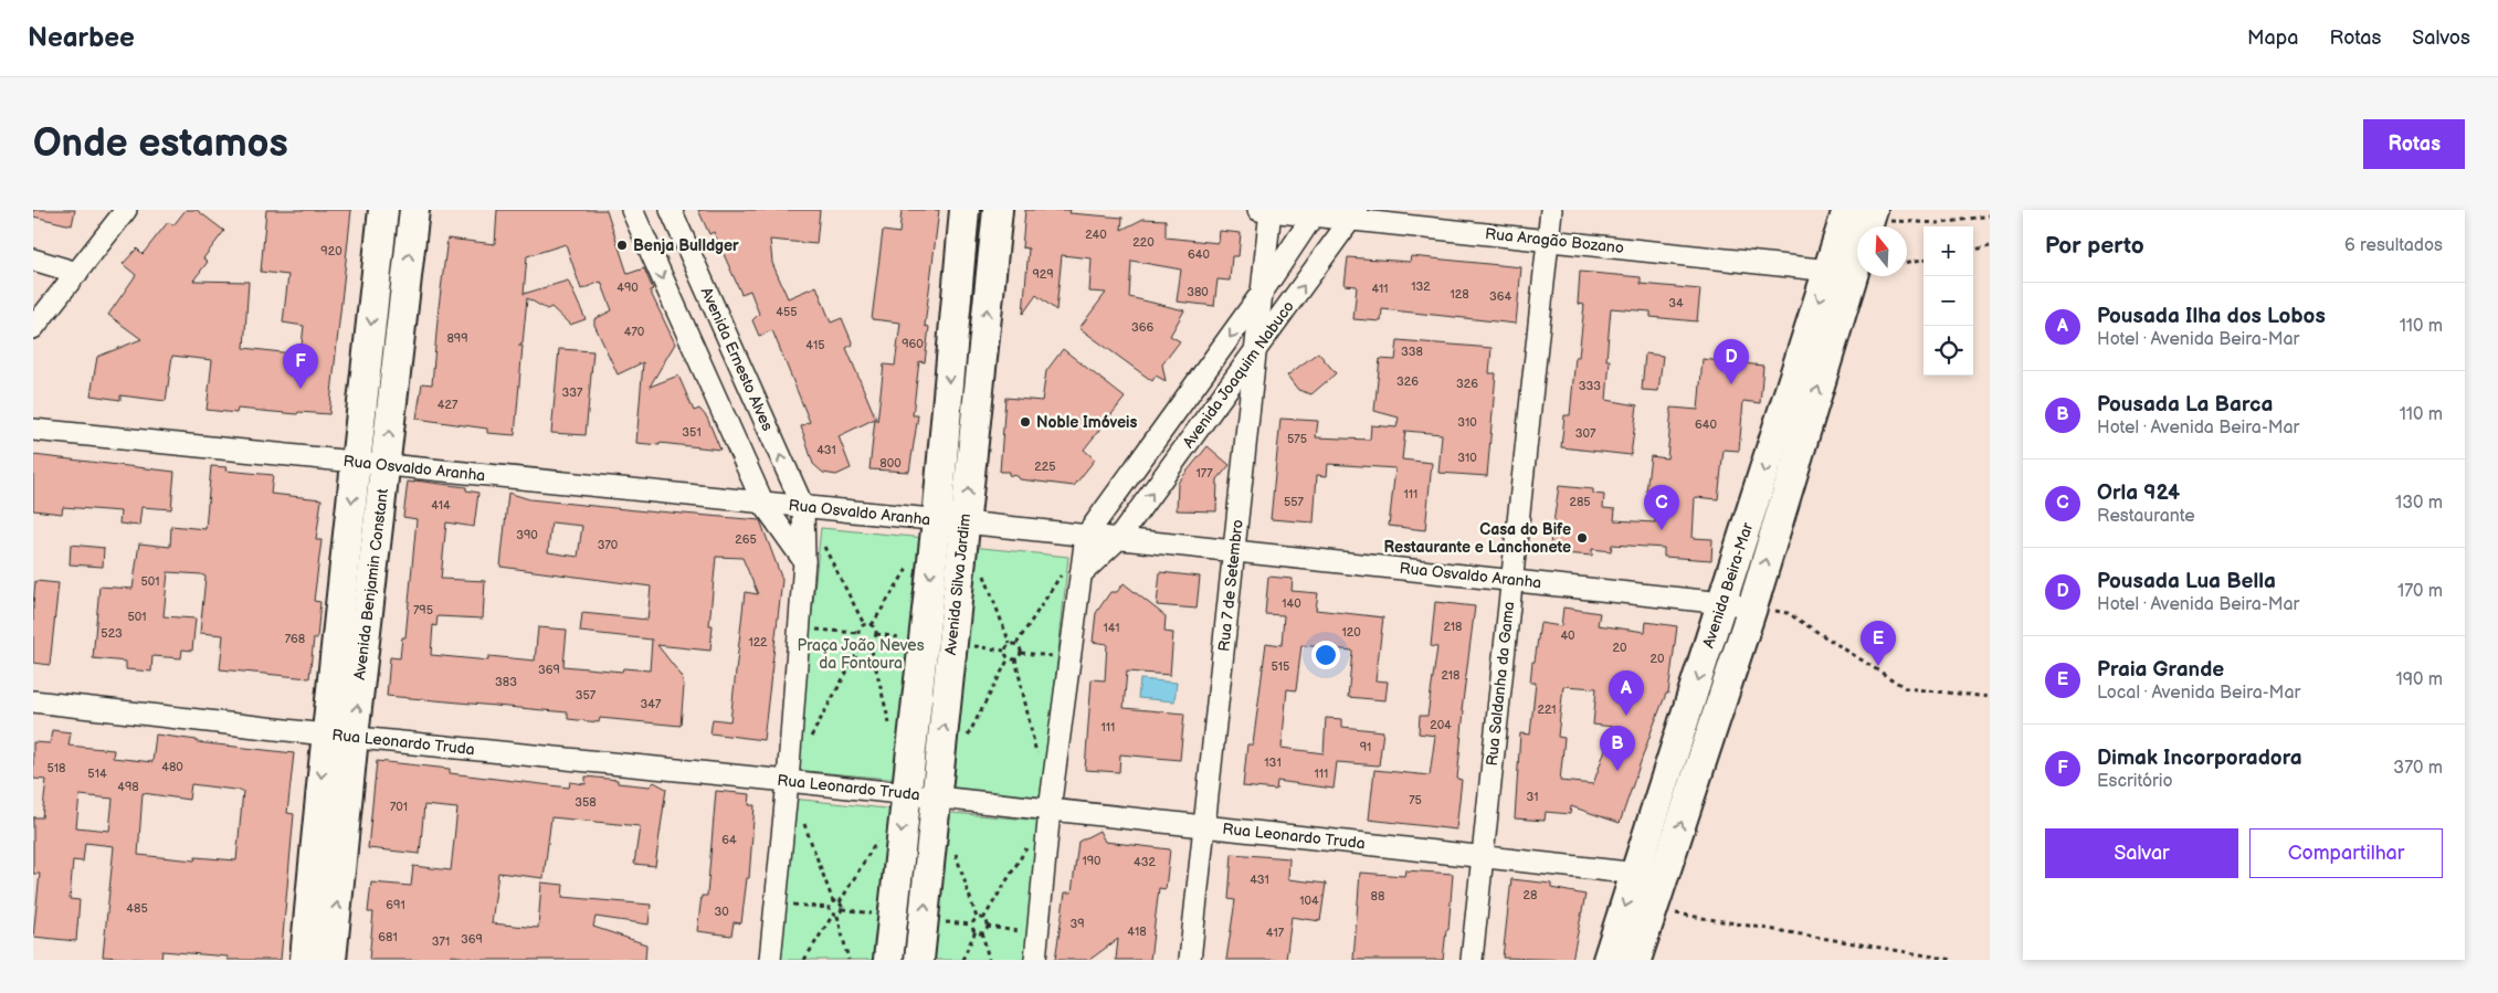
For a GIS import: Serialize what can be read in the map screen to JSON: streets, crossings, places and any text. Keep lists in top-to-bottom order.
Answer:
{
  "streets": {
    "street": [
      "Rua Aragão Bozano",
      "Avenida Ernesto Alves",
      "Avenida Joaquim Nabuco",
      "Rua Osvaldo Aranha",
      "Avenida Benjamin Constant",
      "Avenida Silva Jardim",
      "Rua 7 de Setembro",
      "Avenida Beira-Mar",
      "Rua Saldanha da Gama",
      "Rua Leonardo Truda"
    ]
  },
  "crossings": [
    ["Rua Aragão Bozano", "Avenida Joaquim Nabuco"],
    ["Rua Aragão Bozano", "Rua 7 de Setembro"],
    ["Rua Aragão Bozano", "Avenida Beira-Mar"],
    ["Rua Aragão Bozano", "Rua Saldanha da Gama"],
    ["Avenida Ernesto Alves", "Rua Osvaldo Aranha"],
    ["Avenida Joaquim Nabuco", "Rua Osvaldo Aranha"],
    ["Avenida Joaquim Nabuco", "Rua 7 de Setembro"],
    ["Rua Osvaldo Aranha", "Avenida Benjamin Constant"],
    ["Rua Osvaldo Aranha", "Avenida Silva Jardim"],
    ["Rua Osvaldo Aranha", "Rua 7 de Setembro"],
    ["Rua Osvaldo Aranha", "Avenida Beira-Mar"],
    ["Rua Osvaldo Aranha", "Rua Saldanha da Gama"],
    ["Avenida Benjamin Constant", "Rua Leonardo Truda"],
    ["Avenida Silva Jardim", "Rua Leonardo Truda"],
    ["Rua 7 de Setembro", "Rua Leonardo Truda"],
    ["Avenida Beira-Mar", "Rua Leonardo Truda"],
    ["Rua Saldanha da Gama", "Rua Leonardo Truda"]
  ],
  "parks": ["Praça João Neves da Fontoura"],
  "places": ["Benja Bulldger", "Noble Imóveis", "Casa do Bife Restaurante e Lanchonete"],
  "house_numbers": [
    "240",
    "220",
    "920",
    "640",
    "929",
    "132",
    "490",
    "411",
    "380",
    "128",
    "364",
    "34",
    "455",
    "366",
    "470",
    "899",
    "960",
    "415",
    "338",
    "326",
    "326",
    "333",
    "337",
    "427",
    "310",
    "640",
    "351",
    "307",
    "575",
    "431",
    "310",
    "800",
    "225",
    "177",
    "111",
    "557",
    "285",
    "414",
    "390",
    "265",
    "370",
    "501",
    "140",
    "795",
    "501",
    "218",
    "141",
    "120",
    "523",
    "40",
    "768",
    "122",
    "20",
    "20",
    "515",
    "369",
    "218",
    "383",
    "357",
    "347",
    "221",
    "204",
    "111",
    "91",
    "131",
    "480",
    "518",
    "514",
    "111",
    "498",
    "31",
    "75",
    "358",
    "701",
    "64",
    "190",
    "432",
    "431",
    "28",
    "88",
    "104",
    "691",
    "485",
    "30",
    "39",
    "418",
    "417",
    "681",
    "369",
    "371"
  ],
  "north": "top",
  "page": {
    "header": "Nearbee",
    "nav": ["Mapa", "Rotas", "Salvos"],
    "buttons": [
      "Rotas",
      ["Salvar", "Compartilhar"]
    ],
    "title": "Onde estamos",
    "heading": ["Por perto", "6 resultados"],
    "map_buttons": ["+", "−"],
    "list": [
      {
        "mark": "A",
        "name": "Pousada Ilha dos Lobos",
        "note": "Hotel · Avenida Beira-Mar",
        "value": "110 m"
      },
      {
        "mark": "B",
        "name": "Pousada La Barca",
        "note": "Hotel · Avenida Beira-Mar",
        "value": "110 m"
      },
      {
        "mark": "C",
        "name": "Orla 924",
        "note": "Restaurante",
        "value": "130 m"
      },
      {
        "mark": "D",
        "name": "Pousada Lua Bella",
        "note": "Hotel · Avenida Beira-Mar",
        "value": "170 m"
      },
      {
        "mark": "E",
        "name": "Praia Grande",
        "note": "Local · Avenida Beira-Mar",
        "value": "190 m"
      },
      {
        "mark": "F",
        "name": "Dimak Incorporadora",
        "note": "Escritório",
        "value": "370 m"
      }
    ],
    "pins": [
      "D",
      "F",
      "C",
      "E",
      "A",
      "B"
    ]
  }
}
